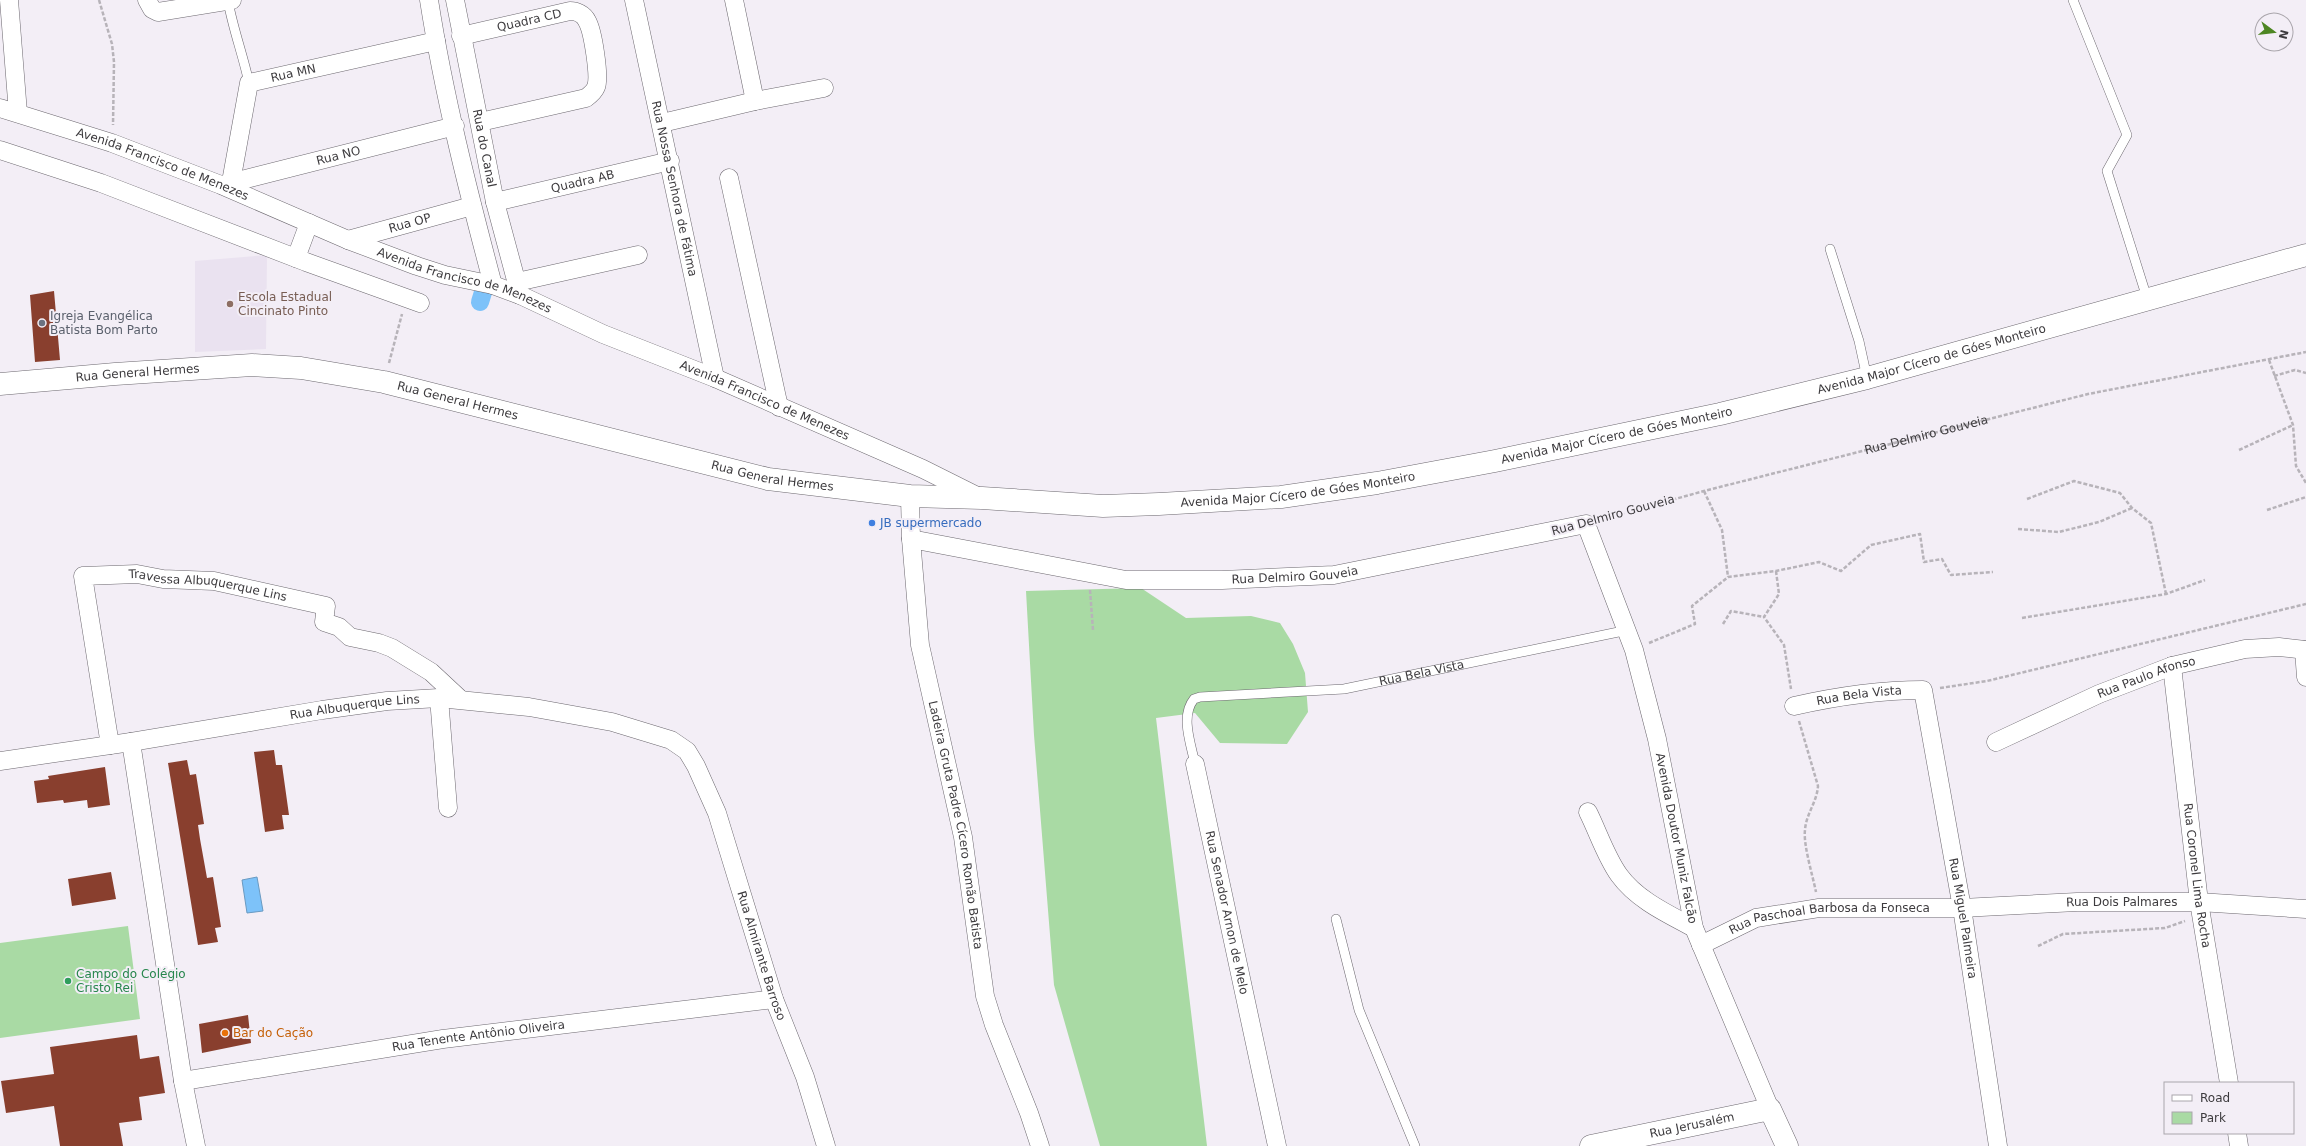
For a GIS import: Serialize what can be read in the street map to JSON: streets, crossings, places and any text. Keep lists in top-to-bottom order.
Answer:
{
  "streets": {
    "street": [
      "Quadra CD",
      "Rua MN",
      "Rua do Canal",
      "Rua NO",
      "Avenida Francisco de Menezes",
      "Quadra AB",
      "Rua Nossa Senhora de Fátima",
      "Rua OP",
      "Avenida Major Cícero de Góes Monteiro",
      "Rua General Hermes",
      "Rua Delmiro Gouveia",
      "Travessa Albuquerque Lins",
      "Rua Bela Vista",
      "Rua Paulo Afonso",
      "Rua Albuquerque Lins",
      "Ladeira Gruta Padre Cícero Romão Batista",
      "Avenida Doutor Muniz Falcão",
      "Rua Coronel Lima Rocha",
      "Rua Dois Palmares",
      "Rua Senador Arnon de Melo",
      "Rua Miguel Palmeira",
      "Rua Paschoal Barbosa da Fonseca",
      "Rua Almirante Barroso",
      "Rua Tenente Antônio Oliveira",
      "Rua Jerusalém"
    ]
  },
  "crossings": [
    ["Quadra CD", "Rua do Canal"],
    ["Rua MN", "Rua do Canal"],
    ["Rua do Canal", "Rua NO"],
    ["Rua do Canal", "Avenida Francisco de Menezes"],
    ["Rua do Canal", "Quadra AB"],
    ["Rua do Canal", "Rua OP"],
    ["Rua NO", "Avenida Francisco de Menezes"],
    ["Avenida Francisco de Menezes", "Rua Nossa Senhora de Fátima"],
    ["Avenida Francisco de Menezes", "Rua OP"],
    ["Avenida Francisco de Menezes", "Avenida Major Cícero de Góes Monteiro"],
    ["Quadra AB", "Rua Nossa Senhora de Fátima"],
    ["Avenida Major Cícero de Góes Monteiro", "Rua General Hermes"],
    ["Avenida Major Cícero de Góes Monteiro", "Ladeira Gruta Padre Cícero Romão Batista"],
    ["Rua General Hermes", "Ladeira Gruta Padre Cícero Romão Batista"],
    ["Rua Delmiro Gouveia", "Ladeira Gruta Padre Cícero Romão Batista"],
    ["Rua Delmiro Gouveia", "Avenida Doutor Muniz Falcão"],
    ["Travessa Albuquerque Lins", "Rua Albuquerque Lins"],
    ["Rua Bela Vista", "Avenida Doutor Muniz Falcão"],
    ["Rua Bela Vista", "Rua Senador Arnon de Melo"],
    ["Rua Bela Vista", "Rua Miguel Palmeira"],
    ["Rua Paulo Afonso", "Rua Coronel Lima Rocha"],
    ["Rua Albuquerque Lins", "Rua Almirante Barroso"],
    ["Avenida Doutor Muniz Falcão", "Rua Paschoal Barbosa da Fonseca"],
    ["Avenida Doutor Muniz Falcão", "Rua Jerusalém"],
    ["Rua Coronel Lima Rocha", "Rua Dois Palmares"],
    ["Rua Dois Palmares", "Rua Miguel Palmeira"],
    ["Rua Dois Palmares", "Rua Paschoal Barbosa da Fonseca"],
    ["Rua Miguel Palmeira", "Rua Paschoal Barbosa da Fonseca"],
    ["Rua Almirante Barroso", "Rua Tenente Antônio Oliveira"]
  ],
  "places": [
    "Escola Estadual Cincinato Pinto",
    "Igreja Evangélica Batista Bom Parto",
    "JB supermercado",
    "Campo do Colégio Cristo Rei",
    "Bar do Cação"
  ],
  "legend": ["Road", "Park"],
  "north": "right"
}
